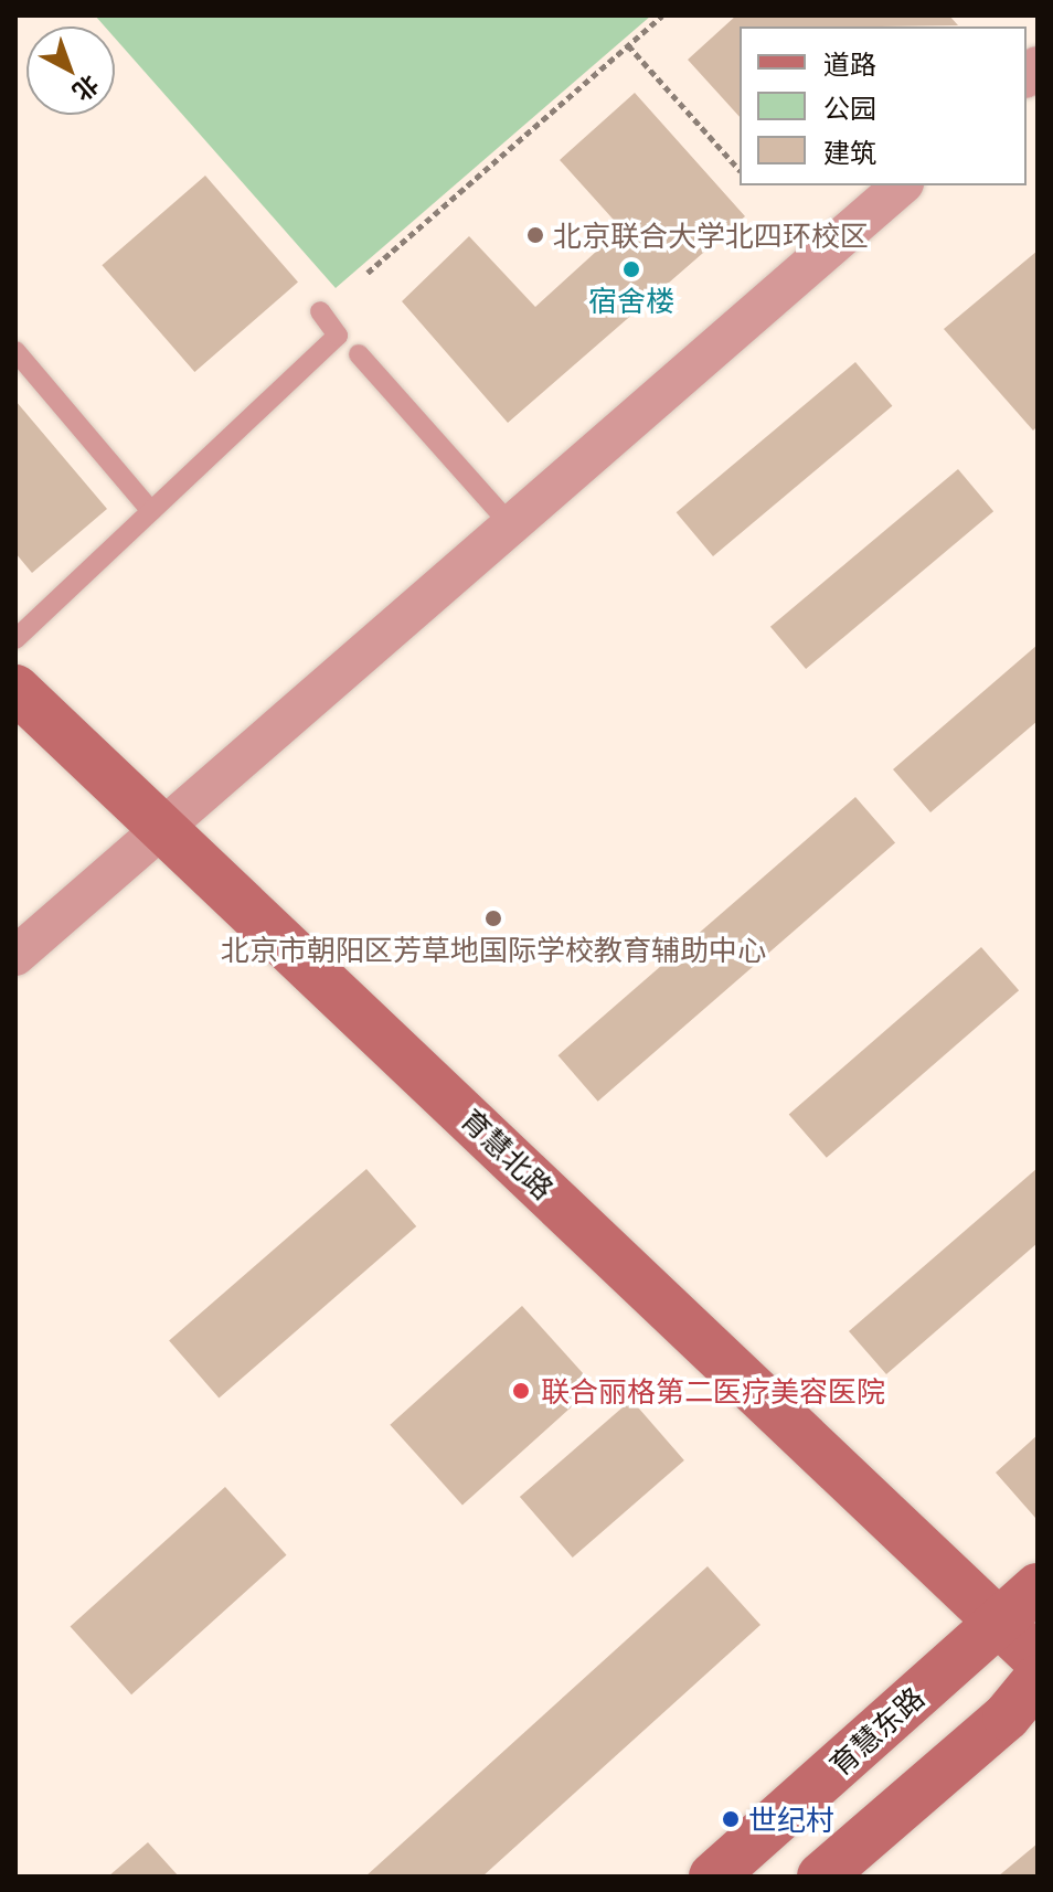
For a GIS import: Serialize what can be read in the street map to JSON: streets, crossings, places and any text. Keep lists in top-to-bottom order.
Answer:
{
  "streets": {
    "street": ["育慧北路", "育慧东路"]
  },
  "crossings": [
    ["育慧北路", "育慧东路"]
  ],
  "places": [
    "北京联合大学北四环校区",
    "宿舍楼",
    "北京市朝阳区芳草地国际学校教育辅助中心",
    "联合丽格第二医疗美容医院",
    "世纪村"
  ],
  "legend": ["道路", "公园", "建筑"],
  "north": "bottom right"
}
